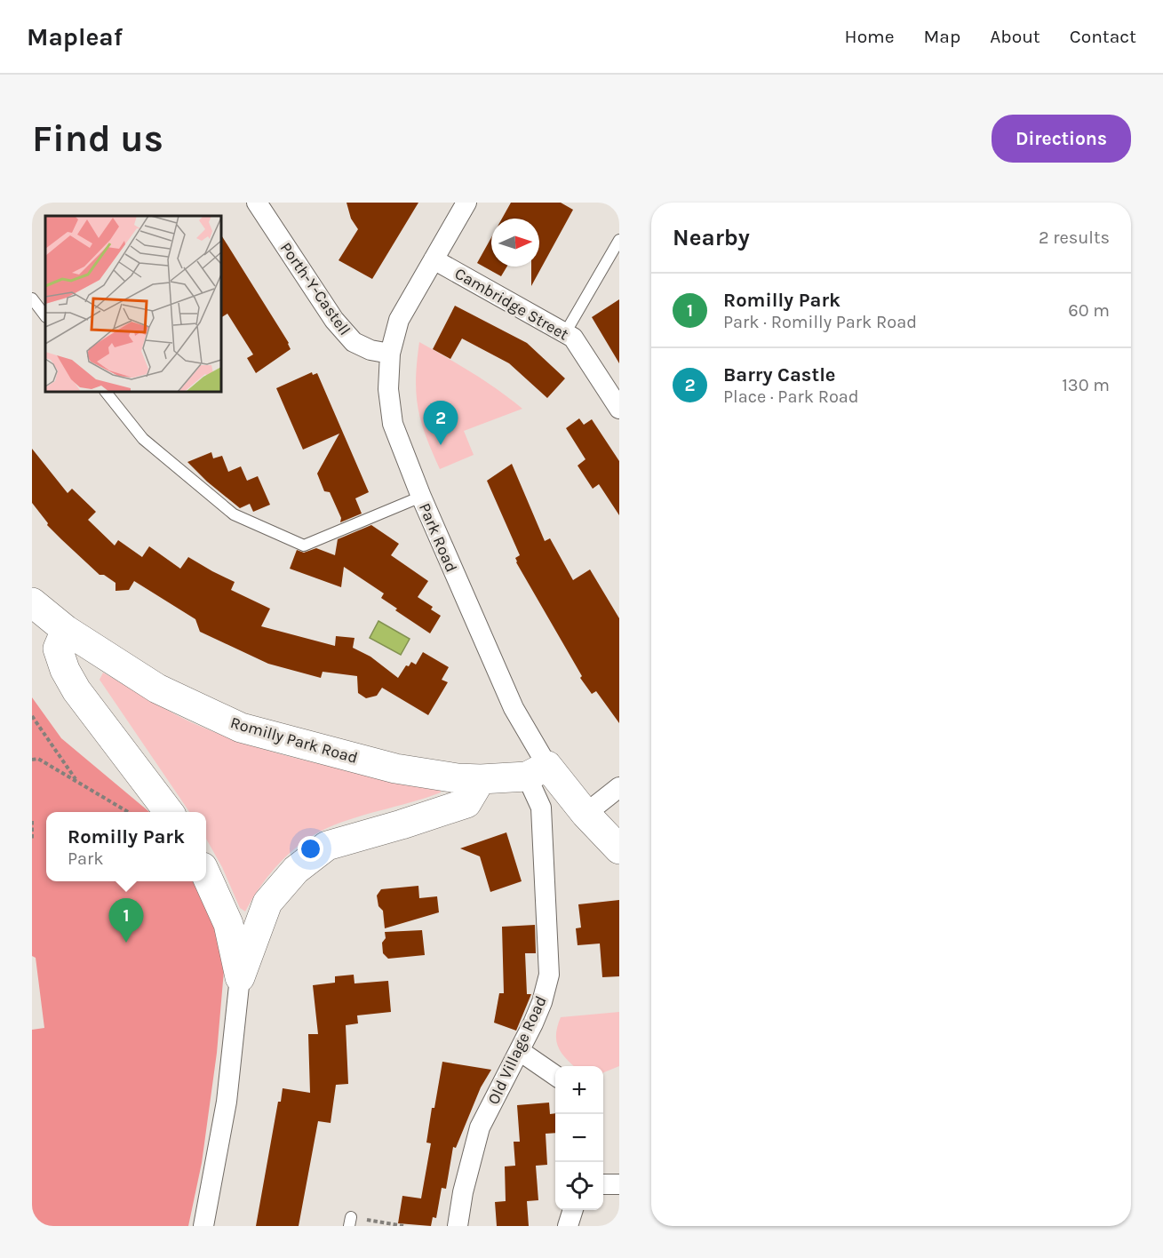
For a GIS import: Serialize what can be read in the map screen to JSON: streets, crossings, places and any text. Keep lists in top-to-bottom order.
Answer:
{
  "streets": {
    "street": [
      "Porth-Y-Castell",
      "Cambridge Street",
      "Park Road",
      "Romilly Park Road",
      "Old Village Road"
    ]
  },
  "crossings": [
    ["Porth-Y-Castell", "Park Road"],
    ["Cambridge Street", "Park Road"],
    ["Park Road", "Romilly Park Road"],
    ["Park Road", "Old Village Road"],
    ["Romilly Park Road", "Old Village Road"]
  ],
  "north": "right",
  "page": {
    "header": "Mapleaf",
    "nav": [
      "Home",
      "Map",
      "About",
      "Contact"
    ],
    "buttons": "Directions",
    "title": "Find us",
    "heading": ["Nearby", "2 results"],
    "list": [
      {
        "mark": "1",
        "name": "Romilly Park",
        "note": "Park · Romilly Park Road",
        "value": "60 m"
      },
      {
        "mark": "2",
        "name": "Barry Castle",
        "note": "Place · Park Road",
        "value": "130 m"
      }
    ],
    "pins": ["2", "1"],
    "popup": ["Romilly Park", "Park"],
    "map_buttons": ["+", "−"]
  }
}
